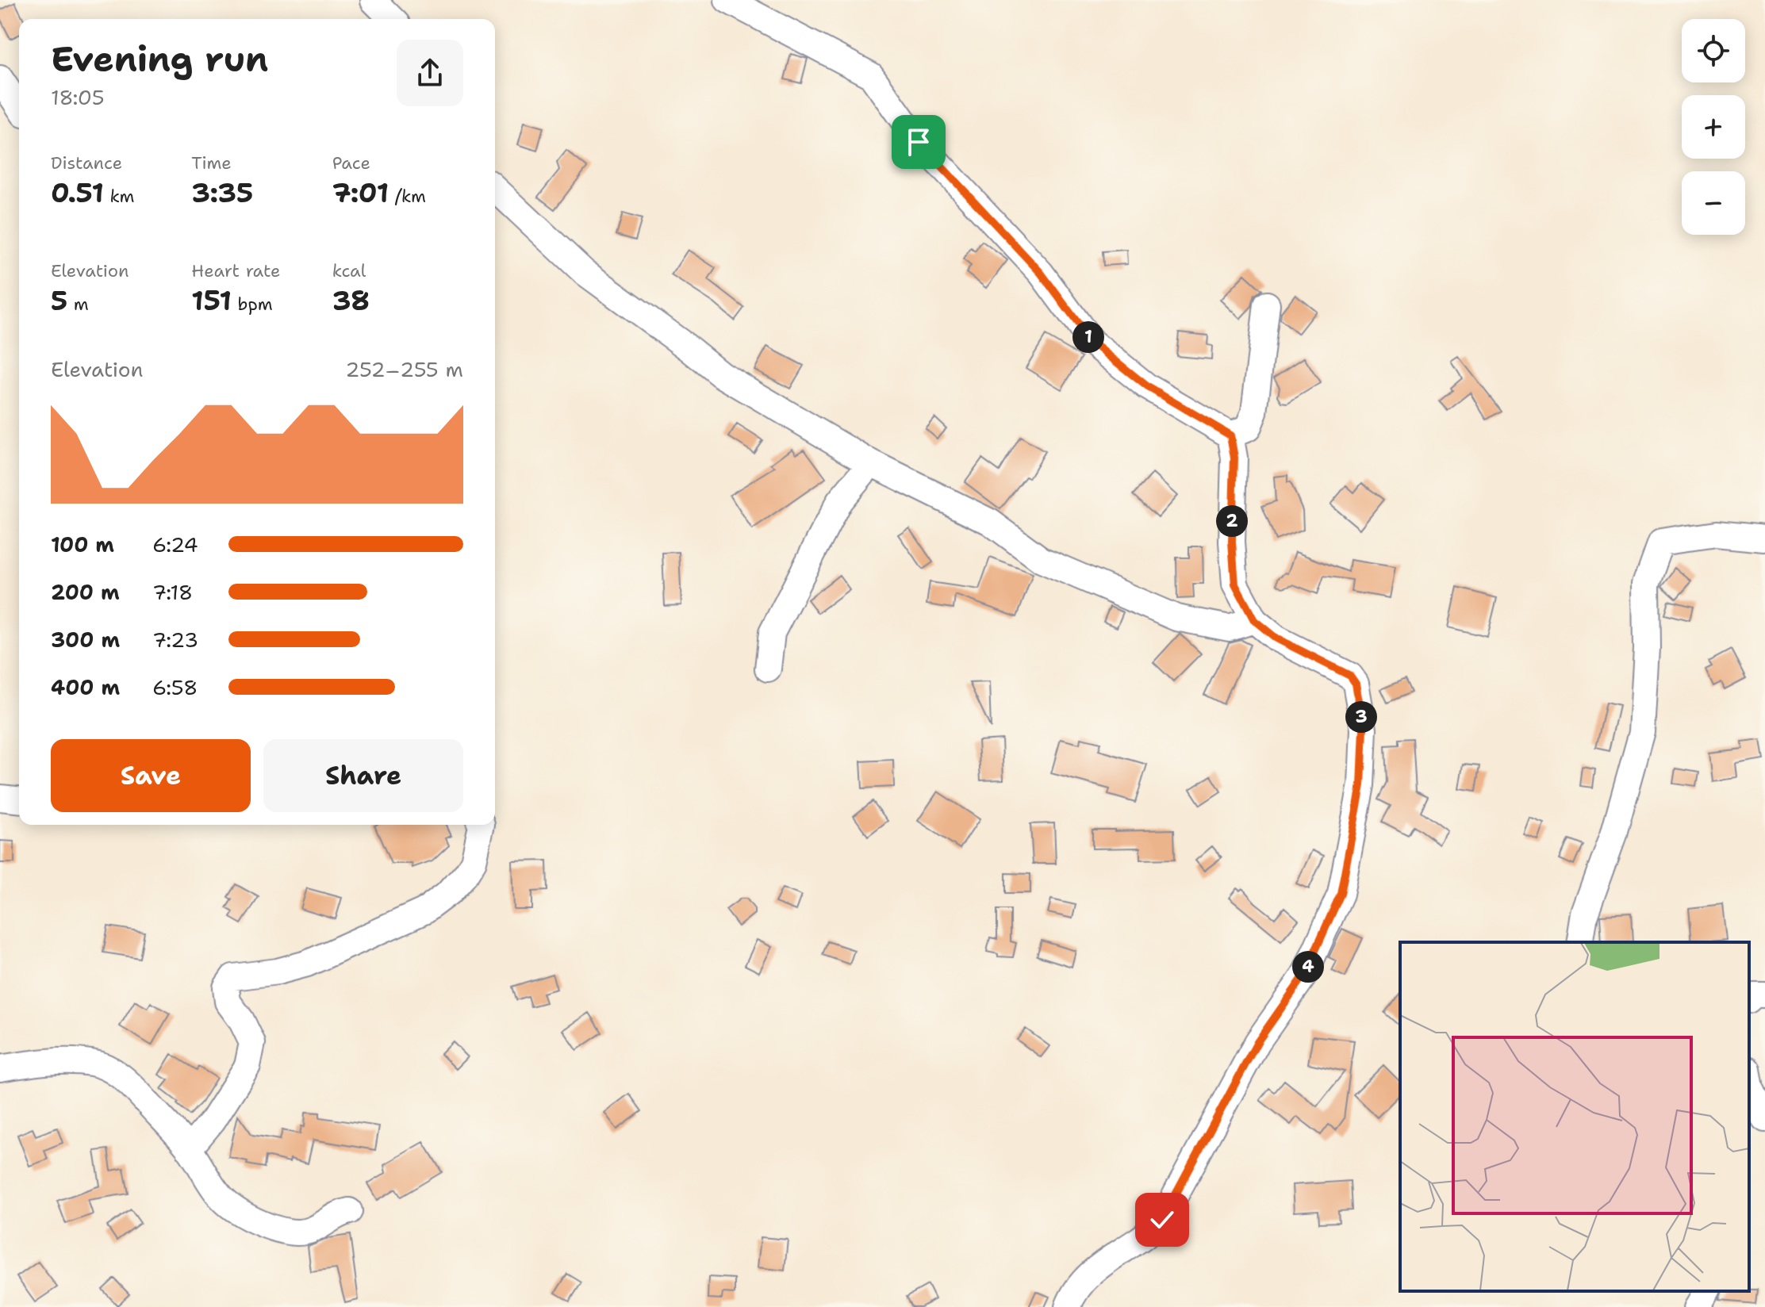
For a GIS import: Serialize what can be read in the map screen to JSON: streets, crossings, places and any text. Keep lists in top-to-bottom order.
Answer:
{
  "page": {
    "map_buttons": ["+", "−"],
    "heading": ["Evening run", "18:05"],
    "stats": [
      ["Distance", "0.51 km"],
      ["Time", "3:35"],
      ["Pace", "7:01 /km"],
      ["Elevation", "5 m"],
      ["Heart rate", "151 bpm"],
      ["kcal", "38"]
    ],
    "pins": [
      "1",
      "2",
      "3",
      "4"
    ],
    "chart": ["Elevation", "252–255 m"],
    "list": [
      {
        "name": "100 m",
        "note": "6:24"
      },
      {
        "name": "200 m",
        "note": "7:18"
      },
      {
        "name": "300 m",
        "note": "7:23"
      },
      {
        "name": "400 m",
        "note": "6:58"
      }
    ],
    "buttons": ["Save", "Share"]
  }
}
